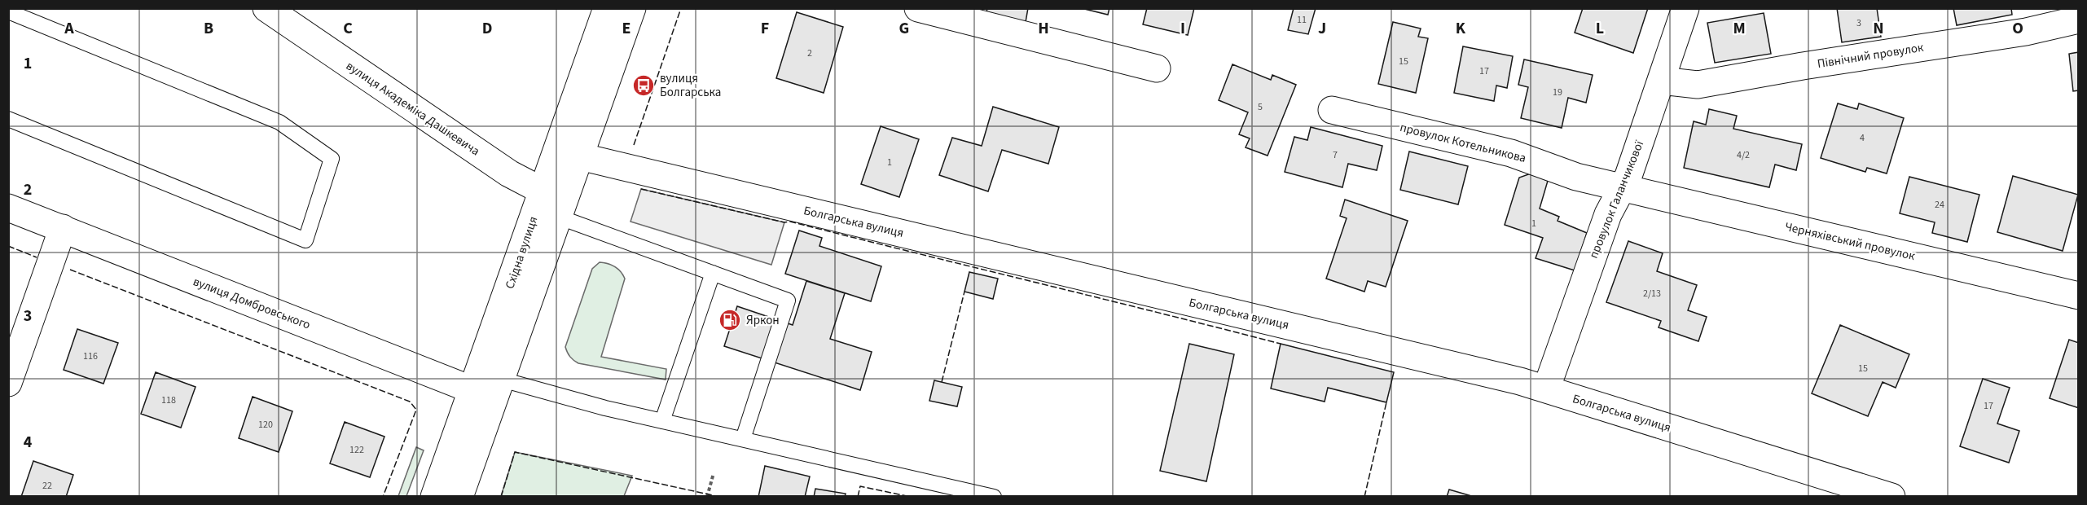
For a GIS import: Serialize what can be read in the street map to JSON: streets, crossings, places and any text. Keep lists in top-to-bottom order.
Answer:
{
  "streets": {
    "street": [
      "Північний провулок",
      "вулиця Академіка Дашкевича",
      "провулок Котельникова",
      "провулок Галанчикової",
      "Болгарська вулиця",
      "Черняхівський провулок",
      "Східна вулиця",
      "вулиця Домбровського"
    ]
  },
  "crossings": [
    ["Північний провулок", "провулок Галанчикової"],
    ["вулиця Академіка Дашкевича", "Східна вулиця"],
    ["провулок Котельникова", "провулок Галанчикової"],
    ["провулок Котельникова", "Черняхівський провулок"],
    ["провулок Галанчикової", "Болгарська вулиця"],
    ["провулок Галанчикової", "Черняхівський провулок"],
    ["Болгарська вулиця", "Східна вулиця"],
    ["Східна вулиця", "вулиця Домбровського"]
  ],
  "places": {
    "bus stop": ["вулиця Болгарська"],
    "fuel station": ["Яркон"]
  },
  "house_numbers": [
    "11",
    "3",
    "2",
    "15",
    "17",
    "19",
    "5",
    "4",
    "7",
    "4/2",
    "1",
    "24",
    "1",
    "2/13",
    "116",
    "15",
    "118",
    "17",
    "120",
    "122",
    "22"
  ],
  "grid": {
    "columns": [
      "A",
      "B",
      "C",
      "D",
      "E",
      "F",
      "G",
      "H",
      "I",
      "J",
      "K",
      "L",
      "M",
      "N",
      "O"
    ],
    "rows": [
      "1",
      "2",
      "3",
      "4"
    ]
  }
}
